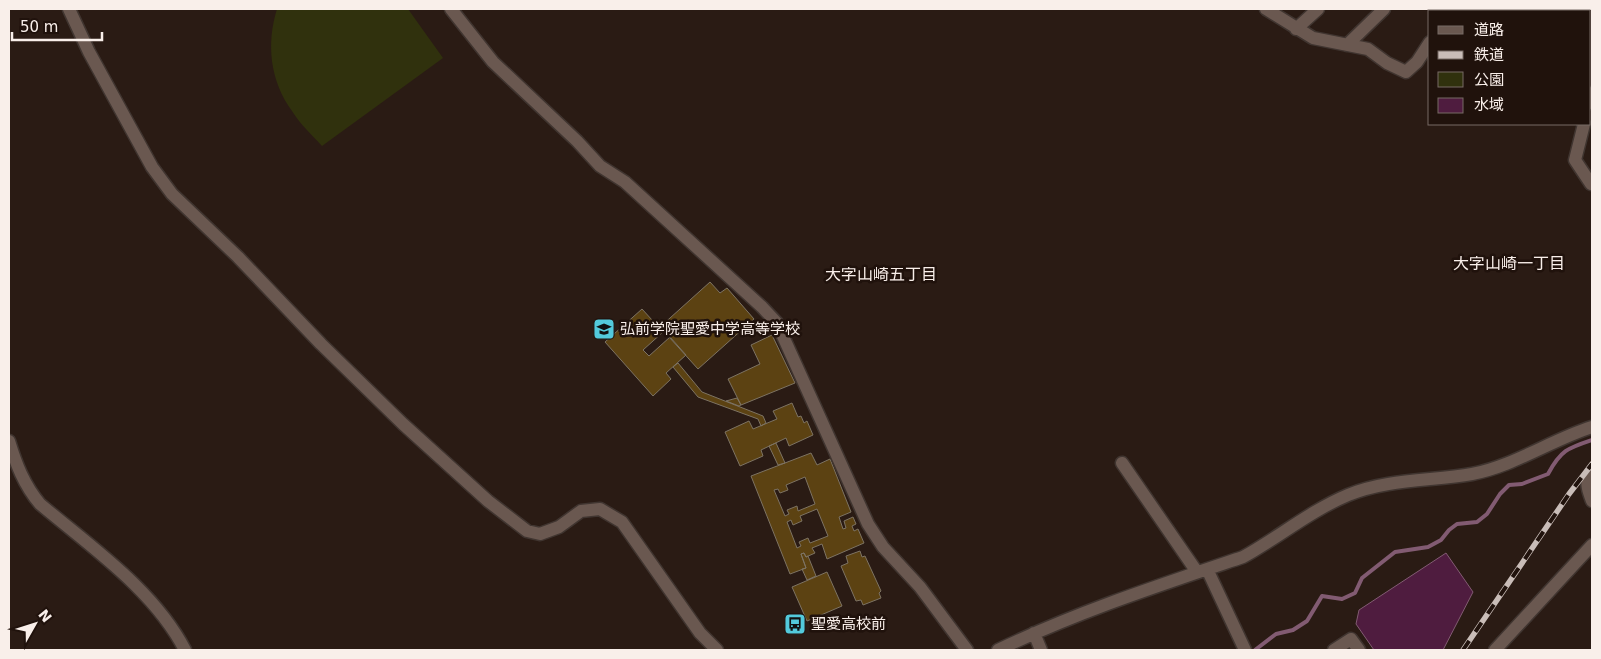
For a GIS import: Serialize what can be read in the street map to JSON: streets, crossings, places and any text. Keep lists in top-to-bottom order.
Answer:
{
  "districts": ["大字山崎一丁目", "大字山崎五丁目"],
  "places": {
    "school or university": ["弘前学院聖愛中学高等学校"],
    "bus stop": ["聖愛高校前"]
  },
  "legend": [
    "道路",
    "鉄道",
    "公園",
    "水域"
  ],
  "scale_bar": "50 m",
  "north": "top right"
}
